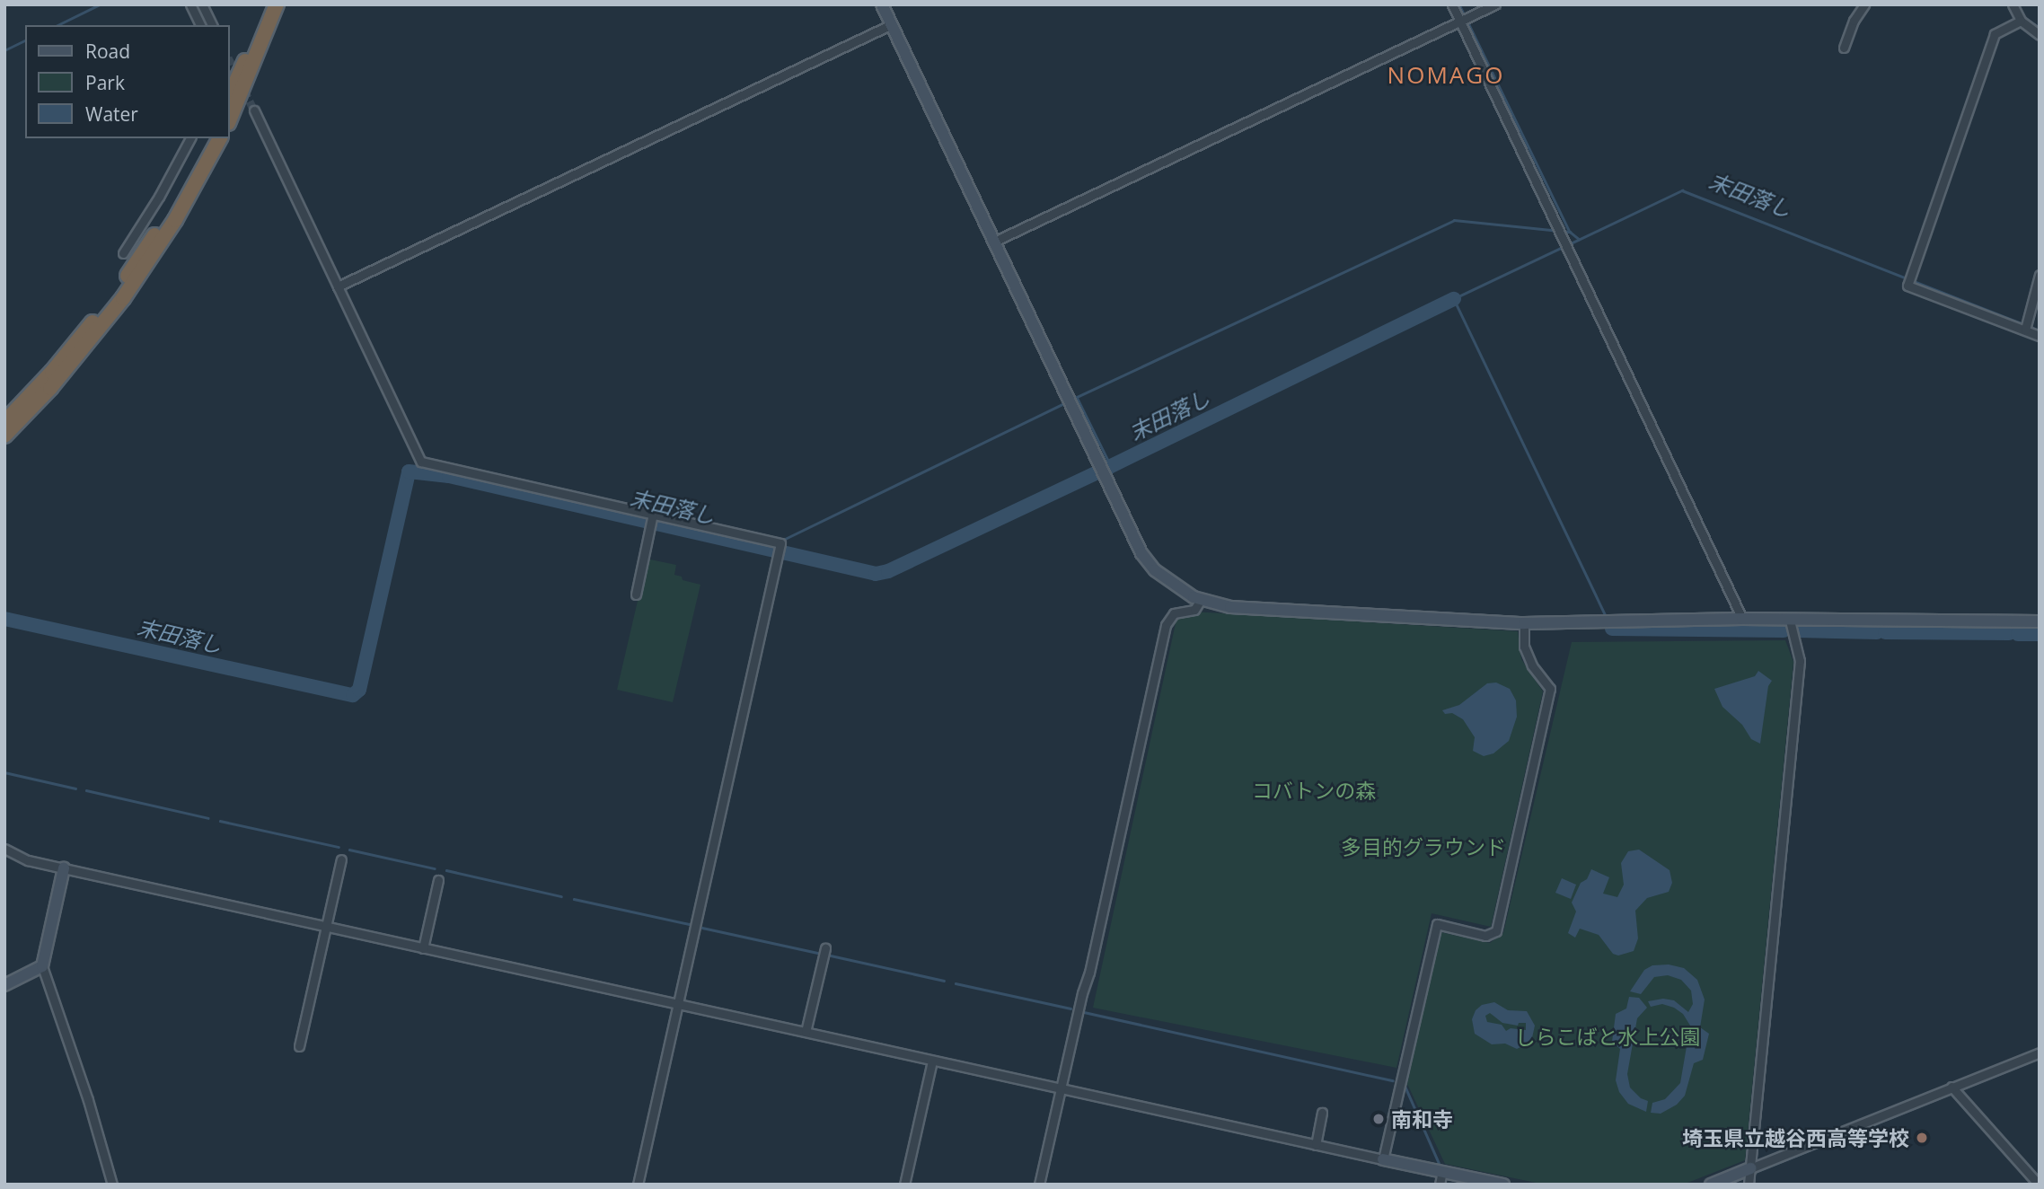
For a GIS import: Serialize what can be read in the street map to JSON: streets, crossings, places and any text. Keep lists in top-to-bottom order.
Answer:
{
  "districts": ["NOMAGO"],
  "water": ["末田落し"],
  "parks": ["コバトンの森", "多目的グラウンド", "しらこばと水上公園"],
  "places": ["南和寺", "埼玉県立越谷西高等学校"],
  "legend": ["Road", "Park", "Water"]
}
